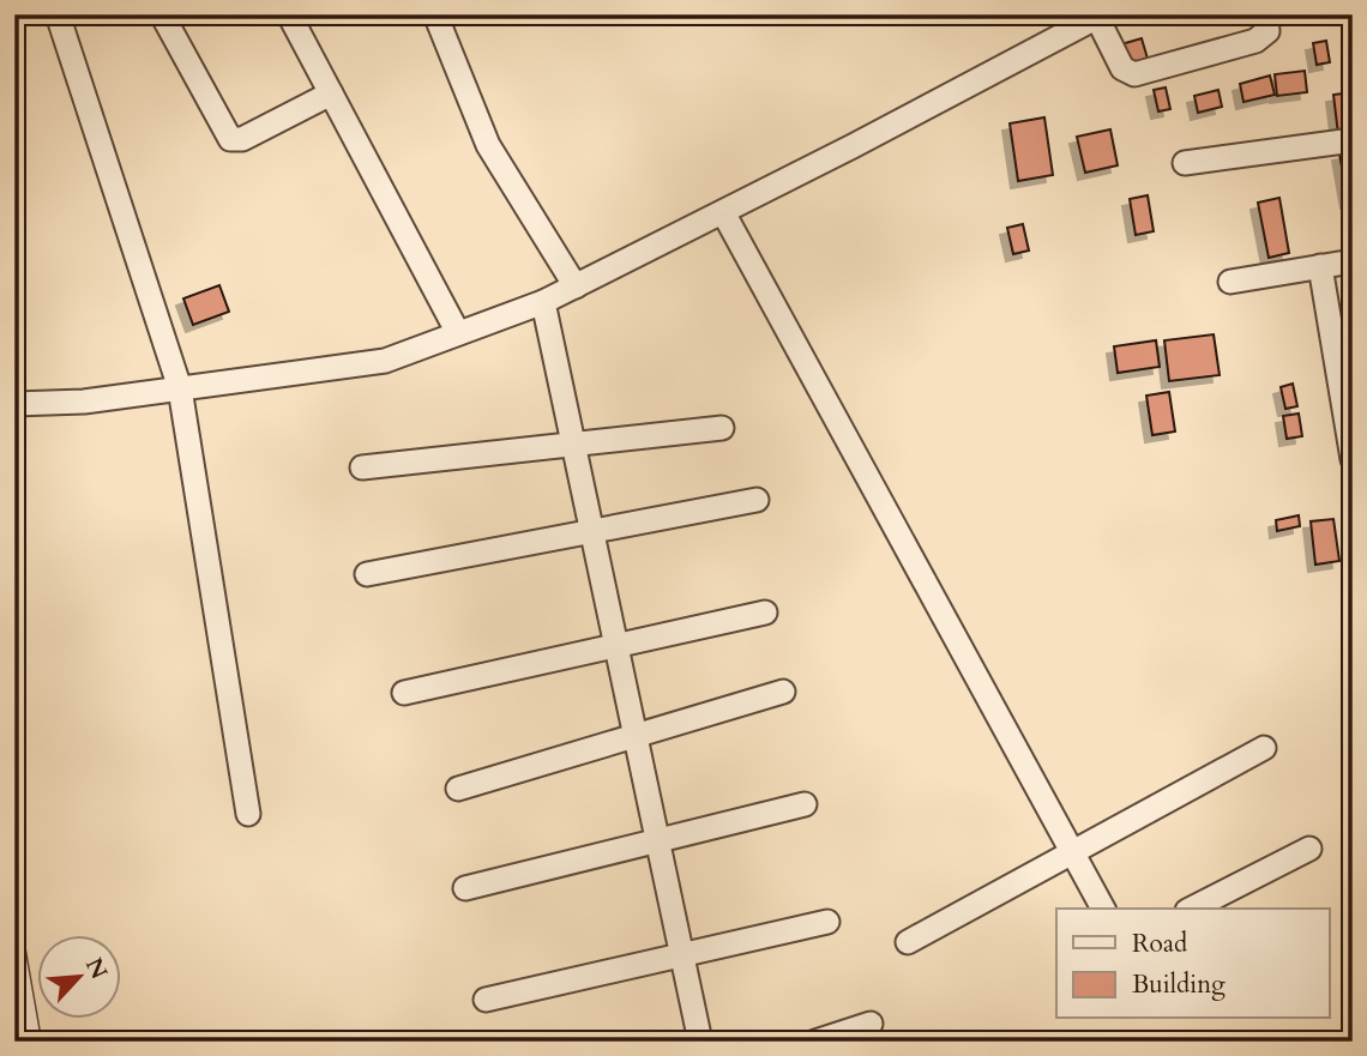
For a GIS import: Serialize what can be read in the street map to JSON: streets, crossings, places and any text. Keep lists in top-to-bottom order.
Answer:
{
  "legend": ["Road", "Building"],
  "north": "top right"
}
